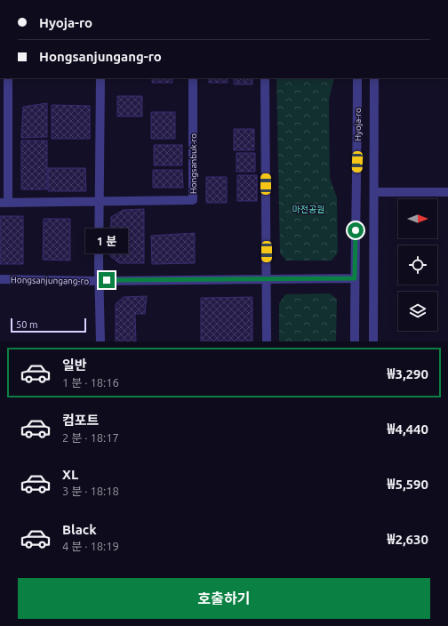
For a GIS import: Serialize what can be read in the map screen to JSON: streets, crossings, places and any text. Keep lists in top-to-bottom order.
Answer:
{
  "streets": {
    "street": ["Hyoja-ro", "Hongsanbuk-ro", "Hongsanjungang-ro"]
  },
  "crossings": [
    ["Hyoja-ro", "Hongsanjungang-ro"]
  ],
  "parks": ["마전공원"],
  "scale_bar": "50 m",
  "north": "right",
  "page": {
    "banner": ["Hyoja-ro", "Hongsanjungang-ro"],
    "bubble": "1 분",
    "scale": "50 m",
    "list": [
      {
        "name": "일반",
        "note": "1 분 · 18:16",
        "value": "₩3,290"
      },
      {
        "name": "컴포트",
        "note": "2 분 · 18:17",
        "value": "₩4,440"
      },
      {
        "name": "XL",
        "note": "3 분 · 18:18",
        "value": "₩5,590"
      },
      {
        "name": "Black",
        "note": "4 분 · 18:19",
        "value": "₩2,630"
      }
    ],
    "buttons": "호출하기"
  }
}
